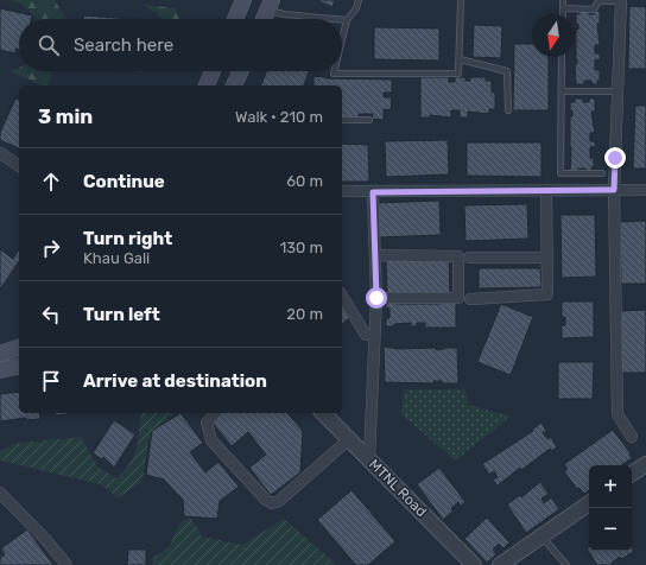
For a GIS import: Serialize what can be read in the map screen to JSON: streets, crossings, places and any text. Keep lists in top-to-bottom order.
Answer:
{
  "streets": {
    "street": ["MTNL Road"]
  },
  "north": "bottom",
  "page": {
    "search": "Search here",
    "heading": ["3 min", "Walk · 210 m"],
    "list": [
      ["Continue", "60 m"],
      ["Turn right", "Khau Gali", "130 m"],
      ["Turn left", "20 m"],
      "Arrive at destination"
    ],
    "map_buttons": ["+", "−"]
  }
}
